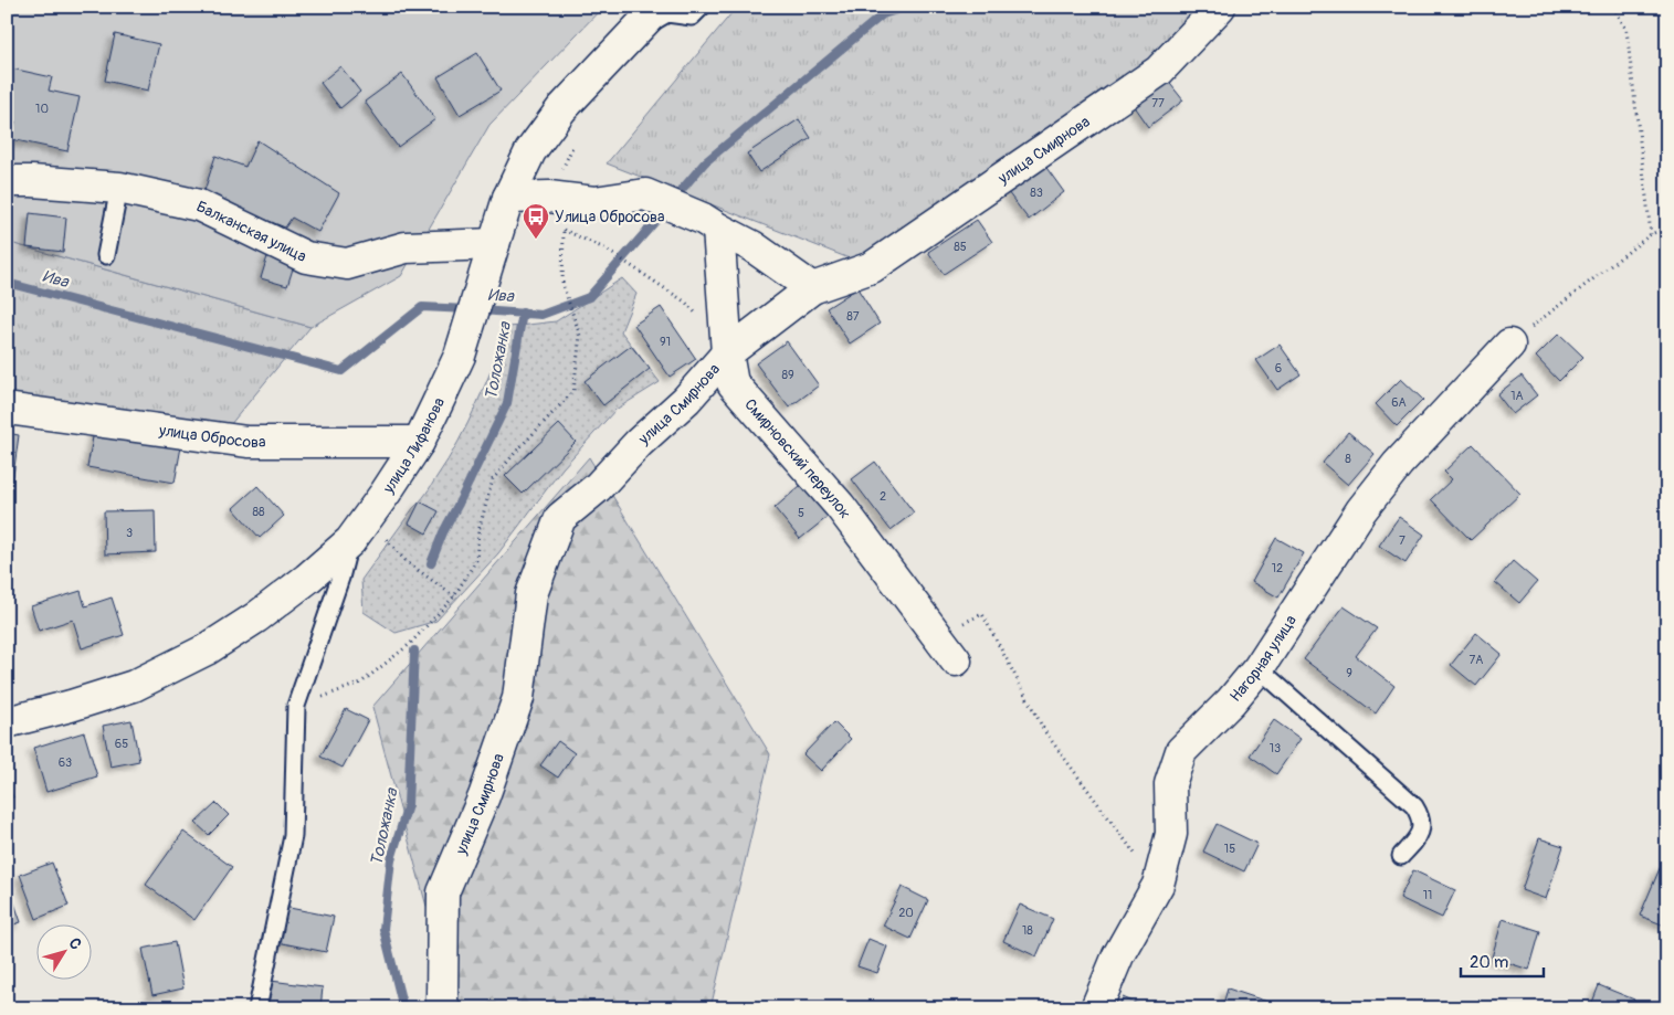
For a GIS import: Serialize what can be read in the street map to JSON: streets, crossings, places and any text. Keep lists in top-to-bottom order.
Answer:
{
  "streets": {
    "street": [
      "улица Смирнова",
      "Балканская улица",
      "улица Обросова",
      "улица Лифанова",
      "Смирновский переулок",
      "Нагорная улица"
    ]
  },
  "crossings": [
    ["улица Смирнова", "Смирновский переулок"],
    ["Балканская улица", "улица Лифанова"],
    ["улица Обросова", "улица Лифанова"]
  ],
  "water": ["Ива", "Толожанка"],
  "places": {
    "bus stop": ["Улица Обросова"]
  },
  "house_numbers": [
    "77",
    "10",
    "83",
    "85",
    "87",
    "91",
    "6",
    "89",
    "1А",
    "6А",
    "8",
    "2",
    "88",
    "5",
    "3",
    "7",
    "12",
    "7А",
    "9",
    "65",
    "13",
    "63",
    "15",
    "11",
    "20",
    "18"
  ],
  "scale_bar": "20 m",
  "north": "top right"
}
